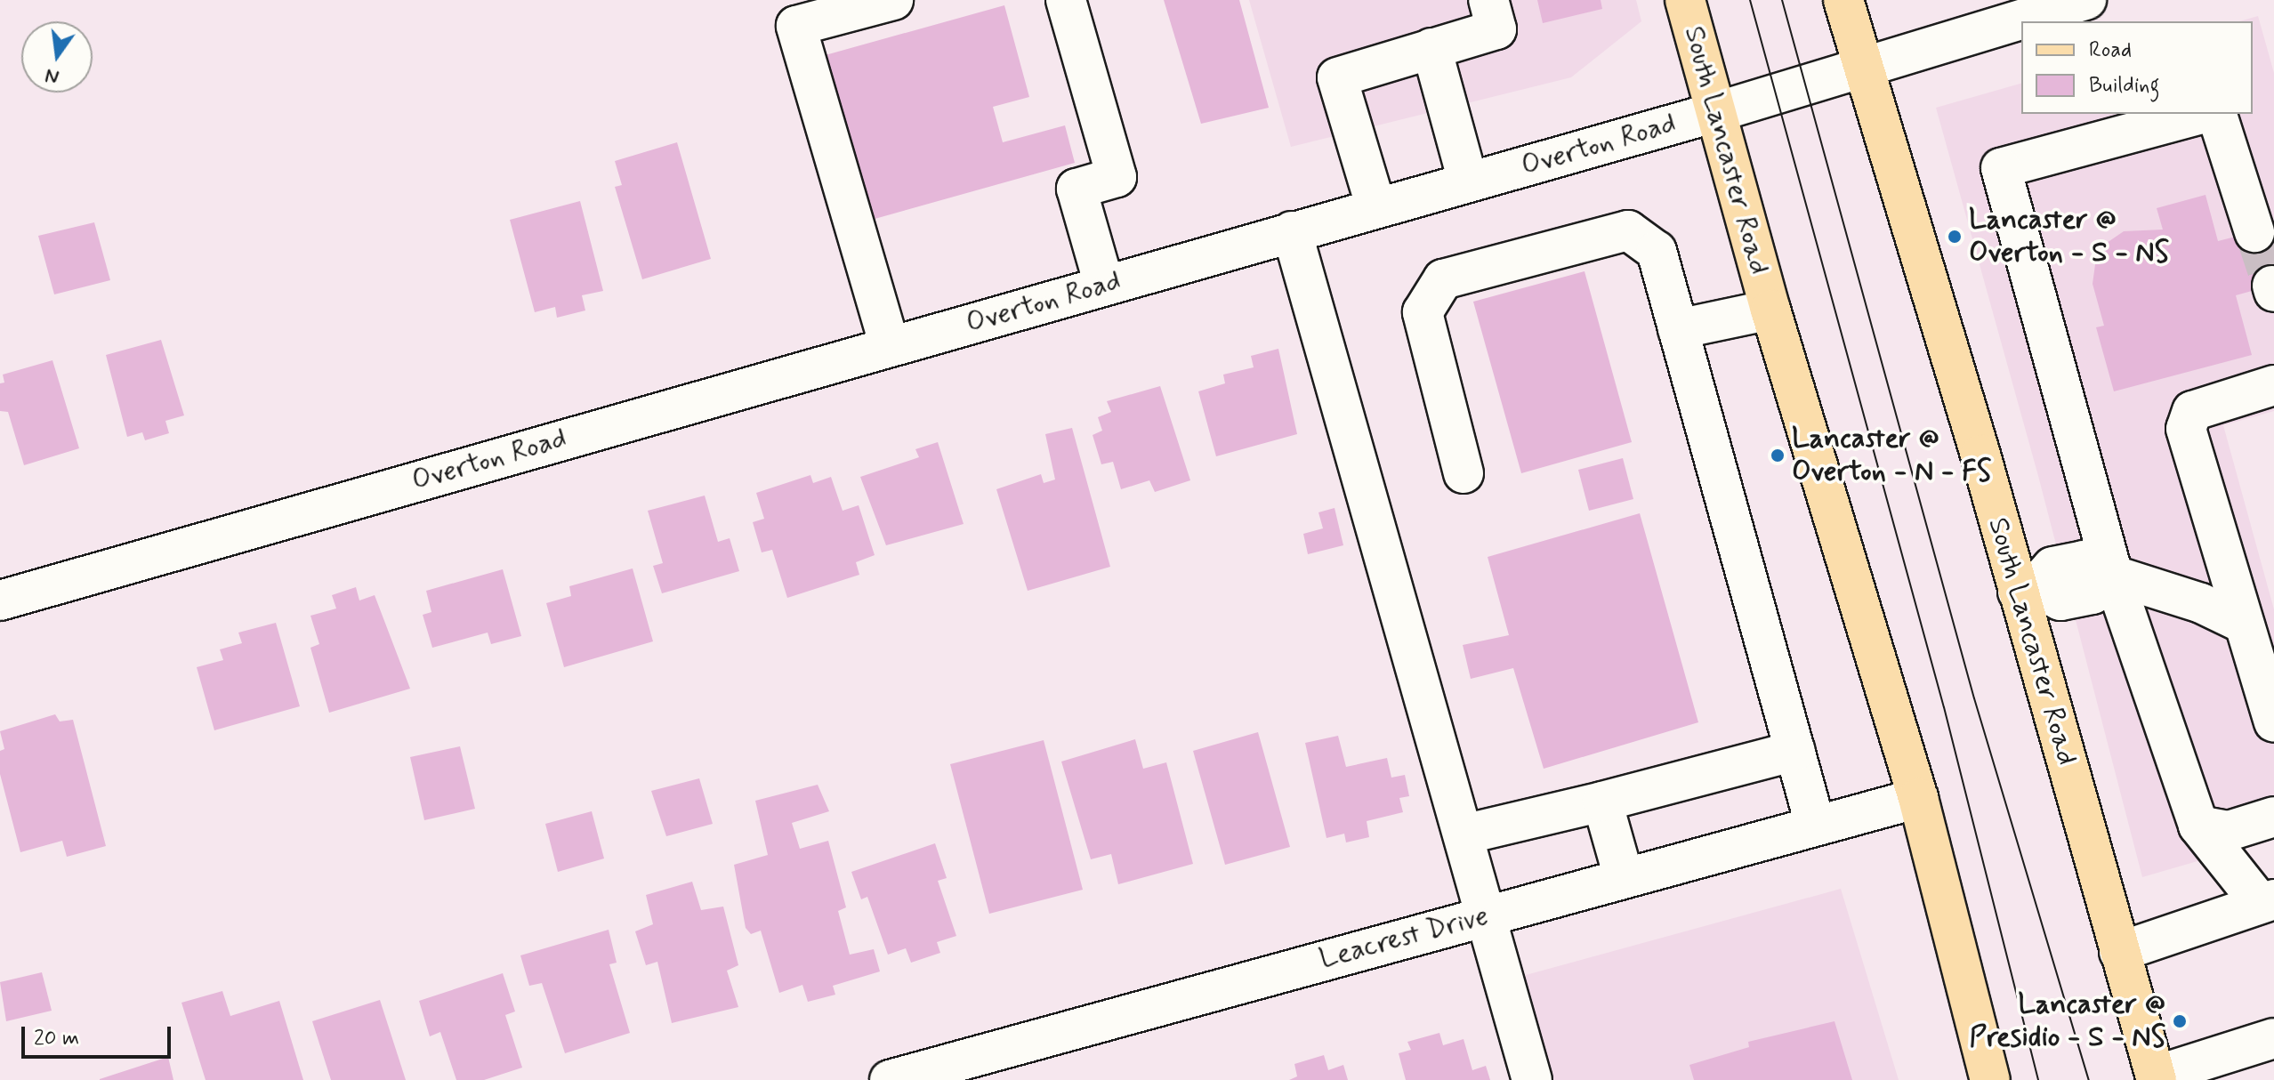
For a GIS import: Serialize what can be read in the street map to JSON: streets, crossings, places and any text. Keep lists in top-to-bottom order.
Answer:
{
  "streets": {
    "main road": ["South Lancaster Road"],
    "street": ["Overton Road", "Leacrest Drive"]
  },
  "crossings": [
    ["Overton Road", "South Lancaster Road"],
    ["South Lancaster Road", "Leacrest Drive"]
  ],
  "places": ["Lancaster @ Overton - S - NS", "Lancaster @ Overton - N - FS", "Lancaster @ Presidio - S - NS"],
  "legend": ["Road", "Building"],
  "scale_bar": "20 m",
  "north": "bottom"
}
